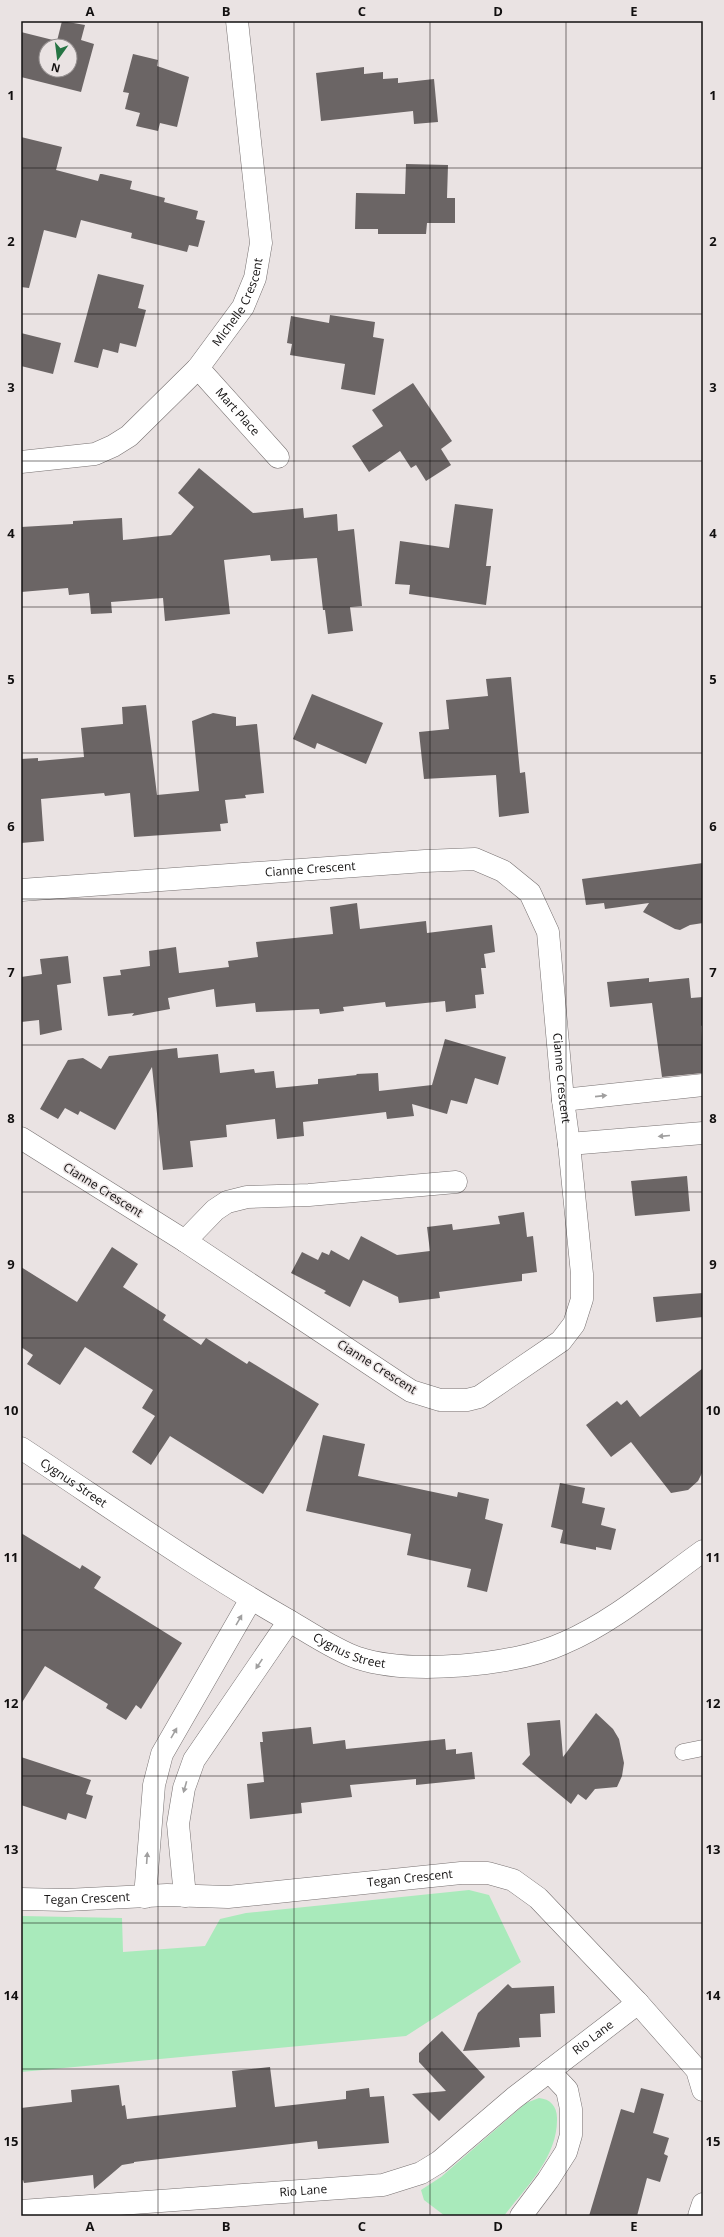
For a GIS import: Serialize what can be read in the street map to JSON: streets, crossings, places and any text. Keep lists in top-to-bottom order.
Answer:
{
  "streets": {
    "street": [
      "Michelle Crescent",
      "Mart Place",
      "Cianne Crescent",
      "Cygnus Street",
      "Tegan Crescent",
      "Rio Lane"
    ]
  },
  "crossings": [
    ["Michelle Crescent", "Mart Place"],
    ["Tegan Crescent", "Rio Lane"]
  ],
  "north": "bottom",
  "grid": {
    "columns": [
      "A",
      "B",
      "C",
      "D",
      "E"
    ],
    "rows": [
      "1",
      "2",
      "3",
      "4",
      "5",
      "6",
      "7",
      "8",
      "9",
      "10",
      "11",
      "12",
      "13",
      "14",
      "15"
    ]
  }
}
